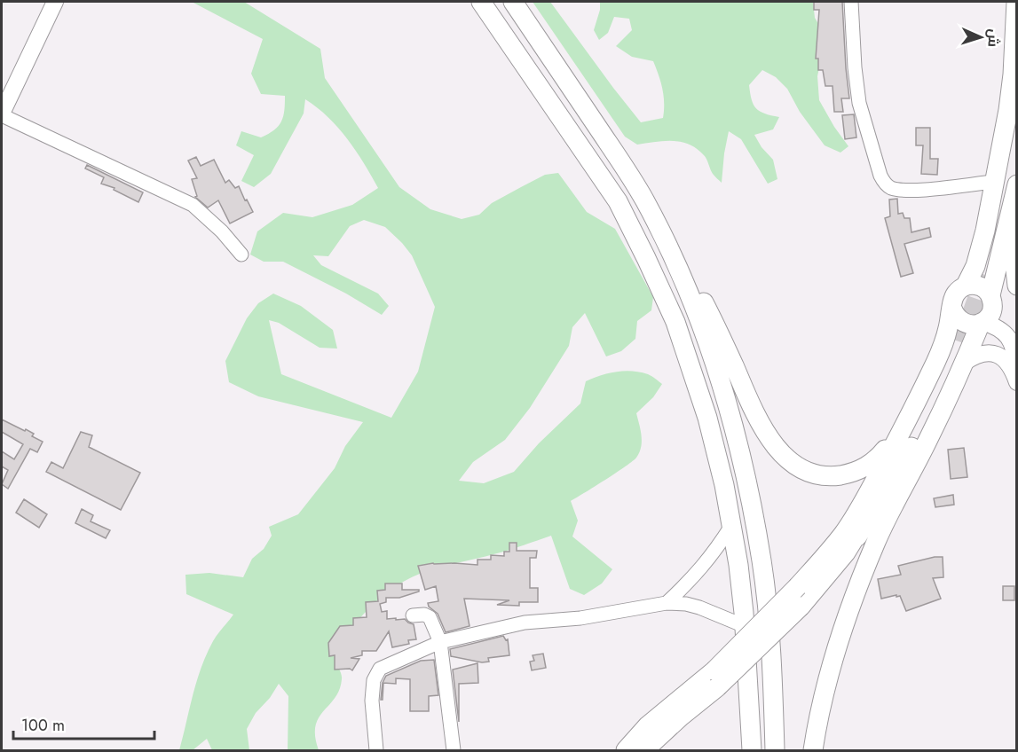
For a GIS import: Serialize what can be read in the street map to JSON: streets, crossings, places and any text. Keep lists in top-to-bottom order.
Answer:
{
  "scale_bar": "100 m",
  "north": "right"
}
